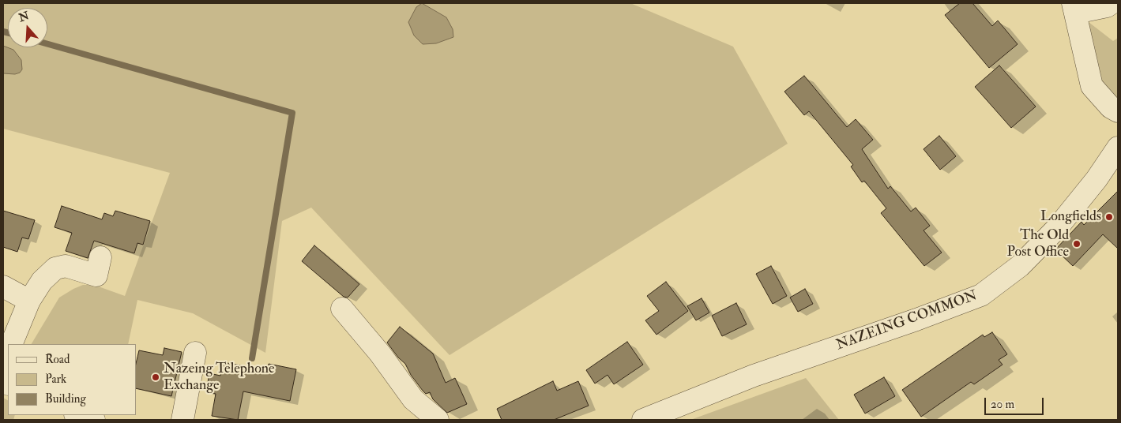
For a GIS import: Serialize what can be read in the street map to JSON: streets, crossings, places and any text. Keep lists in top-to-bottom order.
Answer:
{
  "streets": {
    "street": ["NAZEING COMMON"]
  },
  "places": ["Longfields", "The Old Post Office", "Nazeing Telephone Exchange"],
  "legend": ["Road", "Park", "Building"],
  "scale_bar": "20 m",
  "north": "top"
}
